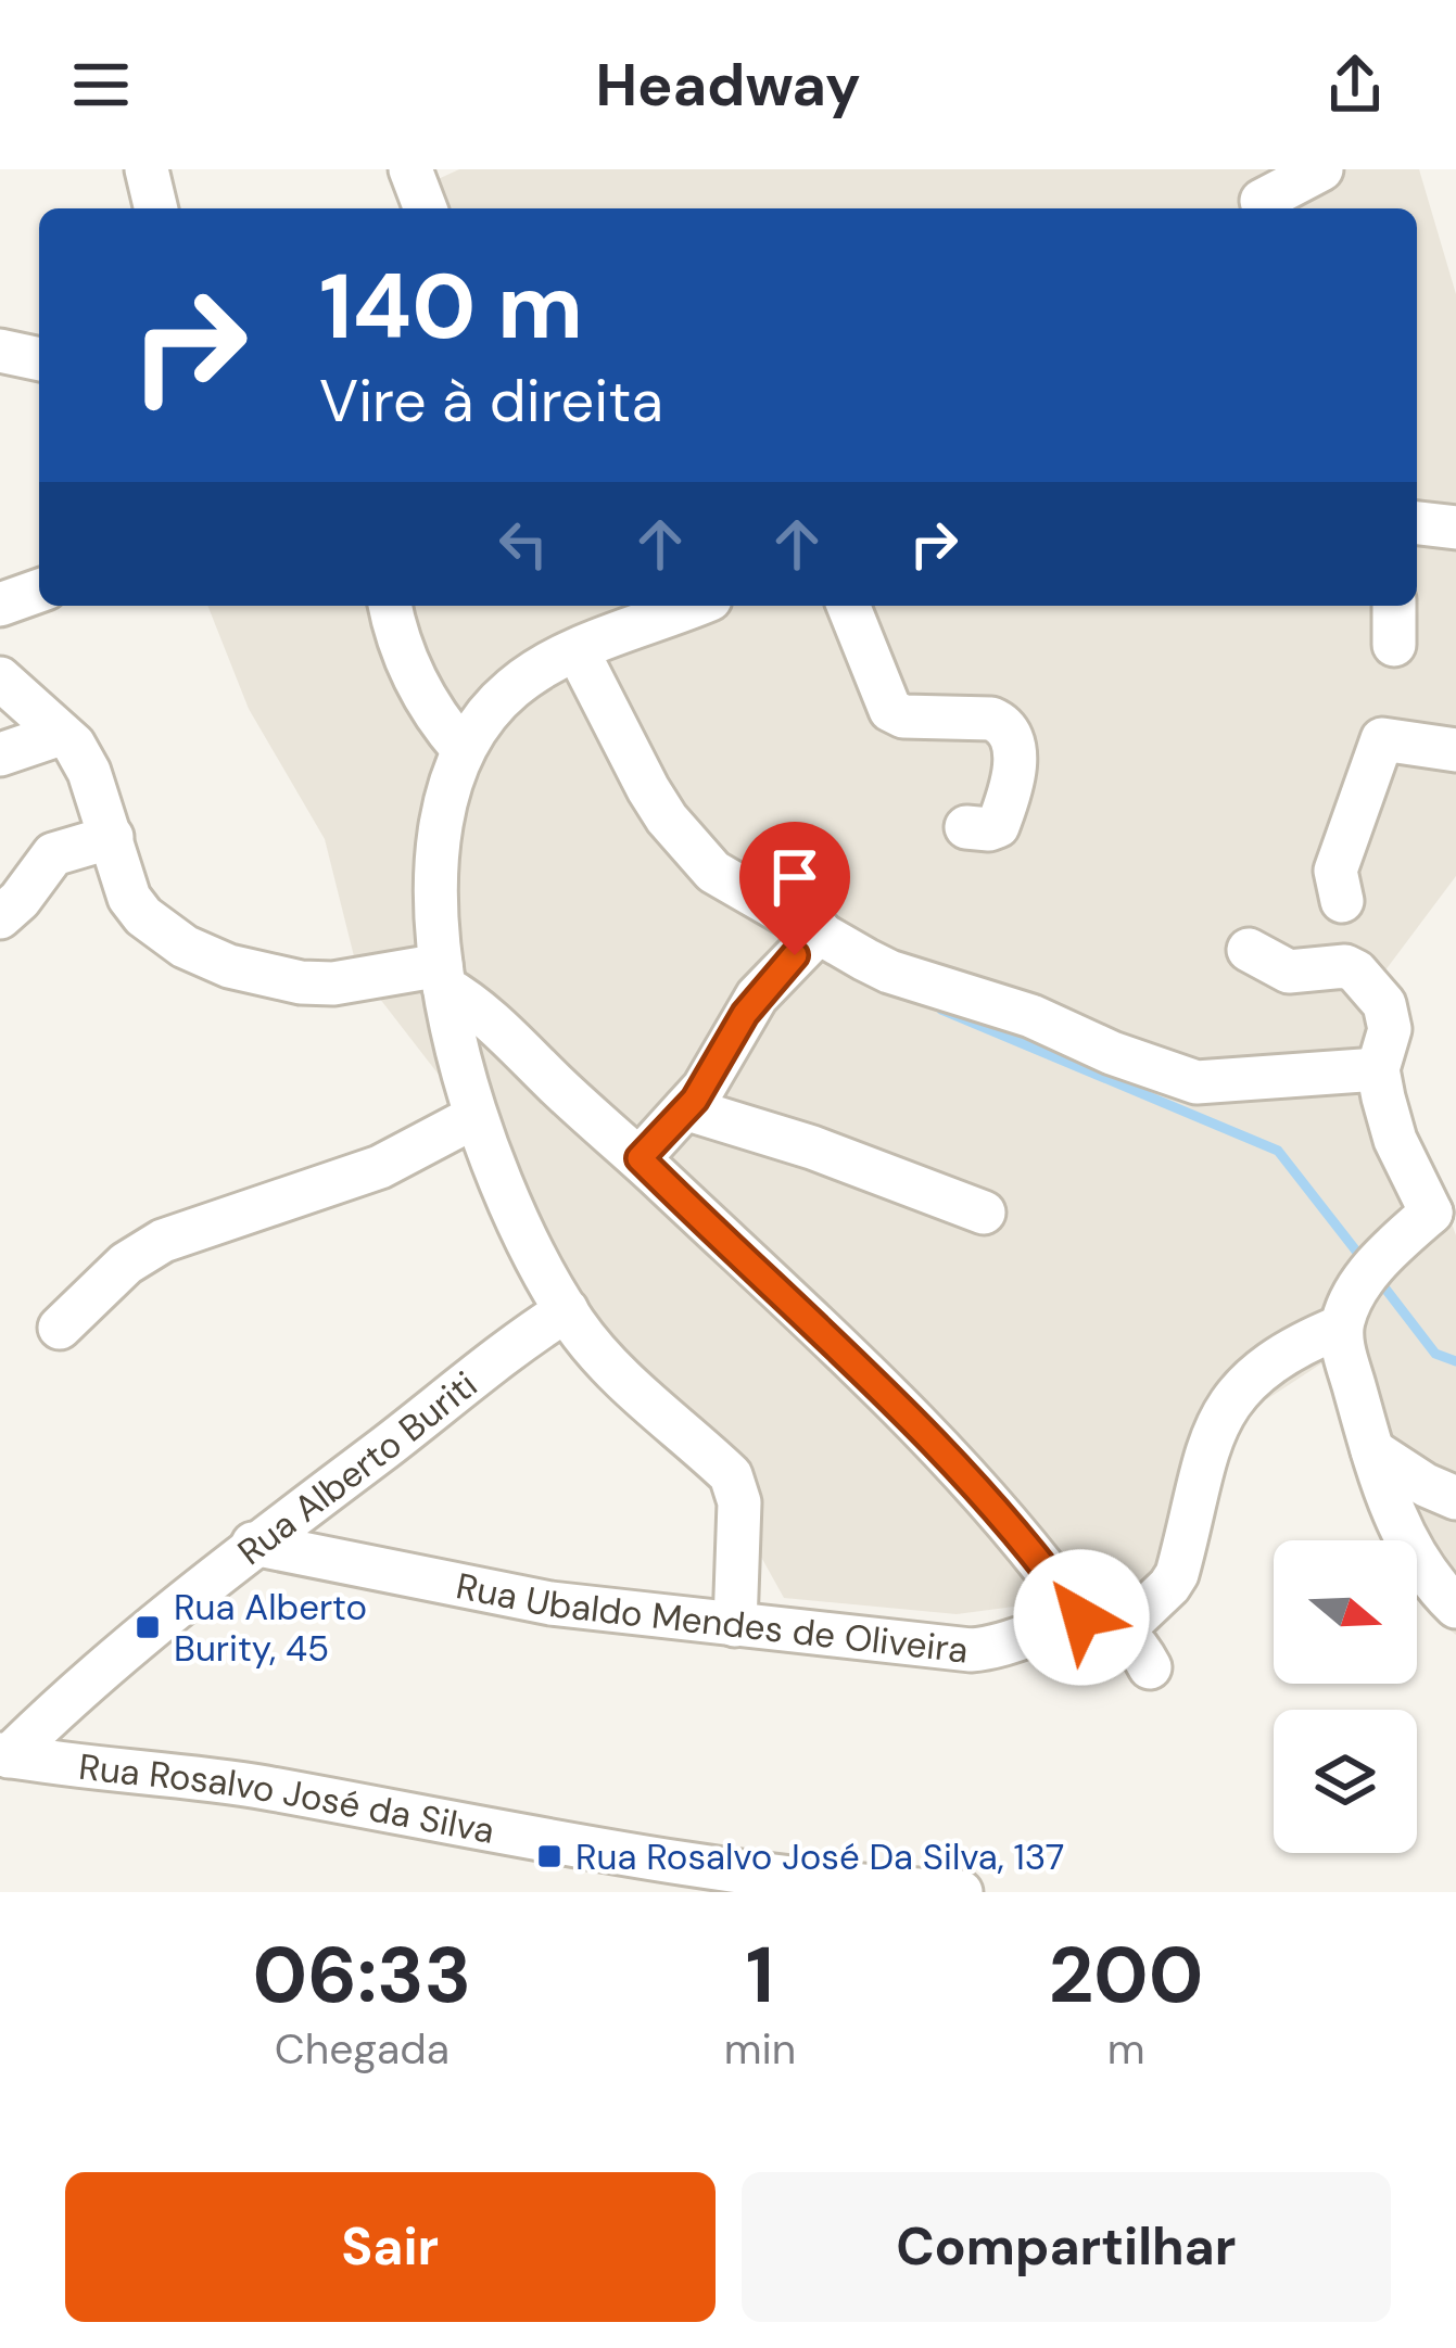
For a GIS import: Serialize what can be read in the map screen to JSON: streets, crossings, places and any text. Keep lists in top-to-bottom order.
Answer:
{
  "streets": {
    "street": ["Rua Alberto Buriti", "Rua Ubaldo Mendes de Oliveira", "Rua Rosalvo José da Silva"]
  },
  "crossings": [
    ["Rua Alberto Buriti", "Rua Ubaldo Mendes de Oliveira"],
    ["Rua Alberto Buriti", "Rua Rosalvo José da Silva"]
  ],
  "places": {
    "transit": ["Rua Alberto Burity, 45", "Rua Rosalvo José Da Silva, 137"]
  },
  "north": "right",
  "page": {
    "header": "Headway",
    "turn": ["140 m", "Vire à direita"],
    "eta": [
      "06:33",
      "Chegada",
      "1",
      "min",
      "200",
      "m"
    ],
    "buttons": ["Sair", "Compartilhar"]
  }
}
